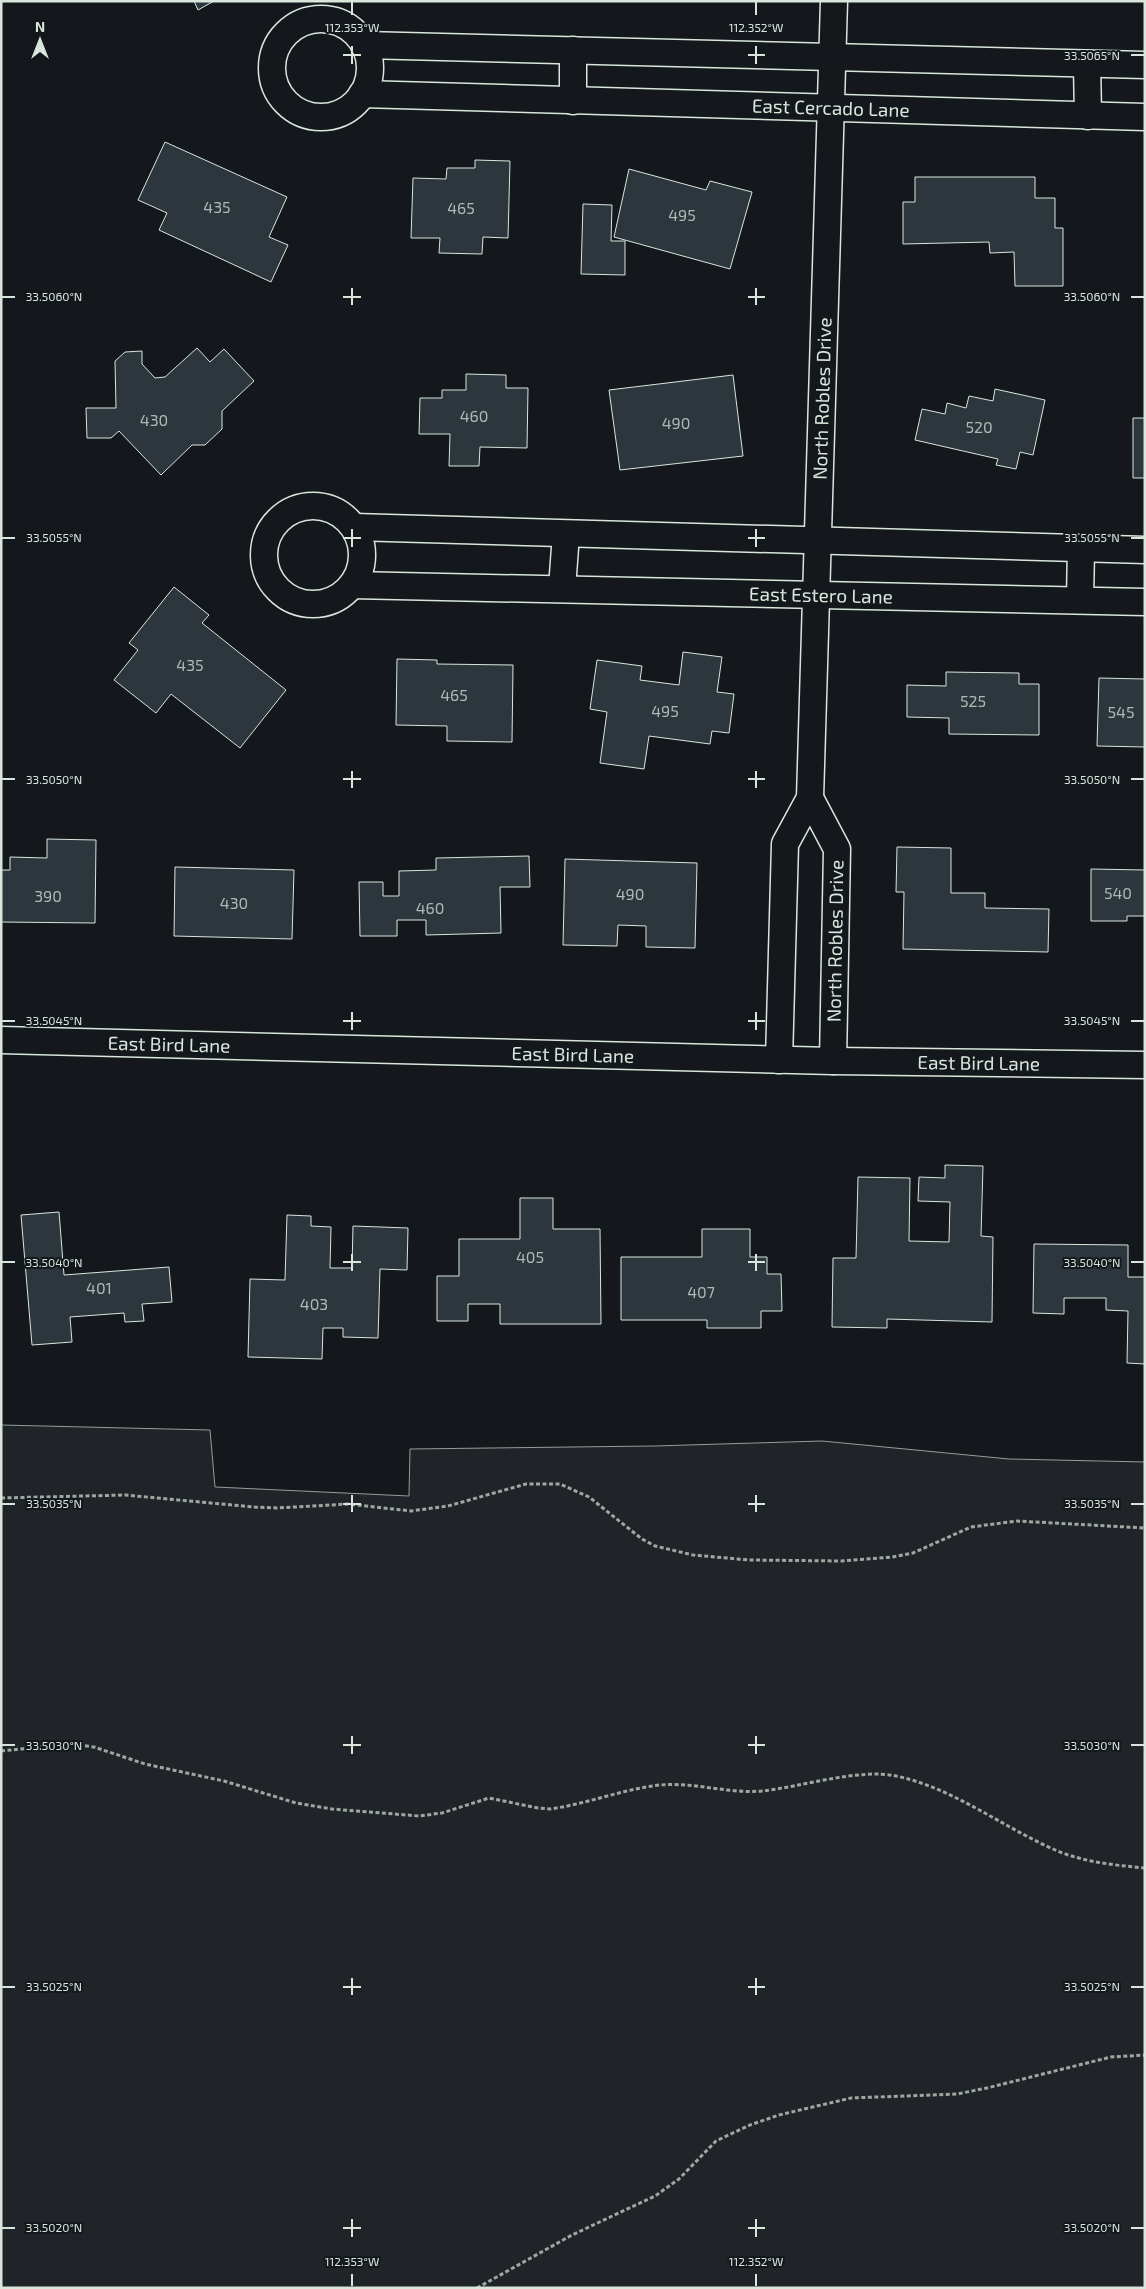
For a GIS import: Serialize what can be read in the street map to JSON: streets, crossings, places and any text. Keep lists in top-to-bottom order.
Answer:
{
  "streets": {
    "street": [
      "East Cercado Lane",
      "North Robles Drive",
      "East Estero Lane",
      "East Bird Lane"
    ]
  },
  "crossings": [
    ["East Cercado Lane", "North Robles Drive"],
    ["North Robles Drive", "East Estero Lane"],
    ["North Robles Drive", "East Bird Lane"]
  ],
  "house_numbers": [
    "435",
    "465",
    "495",
    "460",
    "430",
    "490",
    "520",
    "435",
    "465",
    "525",
    "495",
    "545",
    "540",
    "490",
    "390",
    "430",
    "460",
    "405",
    "401",
    "407",
    "403"
  ],
  "north": "top",
  "coordinates": [
    "112.353°W",
    "112.352°W",
    "33.5065°N",
    "33.5060°N",
    "33.5055°N",
    "33.5050°N",
    "33.5045°N",
    "33.5040°N",
    "33.5035°N",
    "33.5030°N",
    "33.5025°N",
    "33.5020°N"
  ]
}
